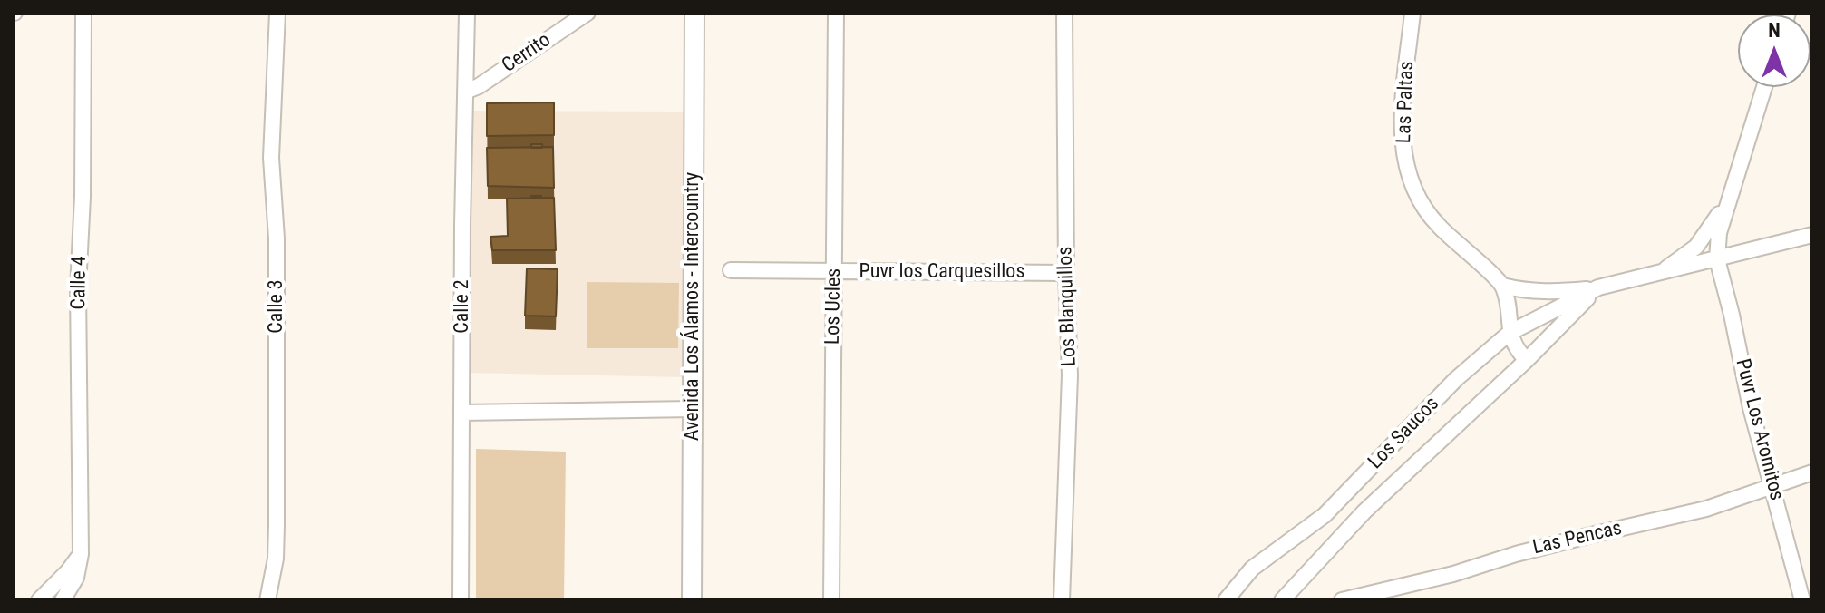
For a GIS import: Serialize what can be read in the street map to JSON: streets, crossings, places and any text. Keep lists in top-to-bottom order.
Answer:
{
  "streets": {
    "main road": ["Avenida Los Álamos - Intercountry"],
    "street": [
      "Cerrito",
      "Las Paltas",
      "Puvr los Carquesillos",
      "Calle 4",
      "Calle 3",
      "Calle 2",
      "Los Ucles",
      "Los Blanquillos",
      "Puvr Los Aromitos",
      "Los Saucos",
      "Las Pencas"
    ]
  },
  "crossings": [
    ["Cerrito", "Calle 2"],
    ["Puvr los Carquesillos", "Los Ucles"],
    ["Puvr los Carquesillos", "Los Blanquillos"],
    ["Puvr Los Aromitos", "Los Saucos"],
    ["Puvr Los Aromitos", "Las Pencas"]
  ],
  "north": "top"
}
